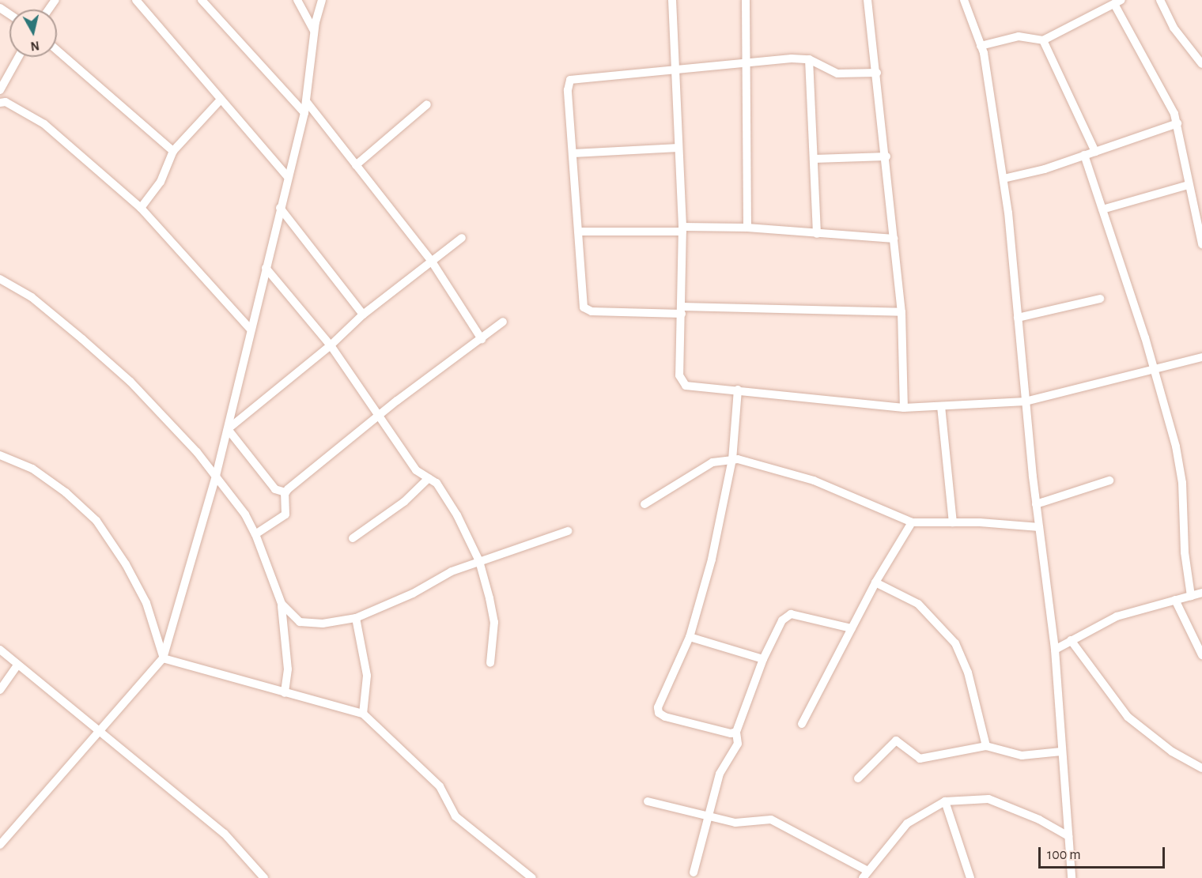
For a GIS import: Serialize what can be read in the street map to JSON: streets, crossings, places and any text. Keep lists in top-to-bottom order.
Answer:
{
  "scale_bar": "100 m",
  "north": "bottom"
}
